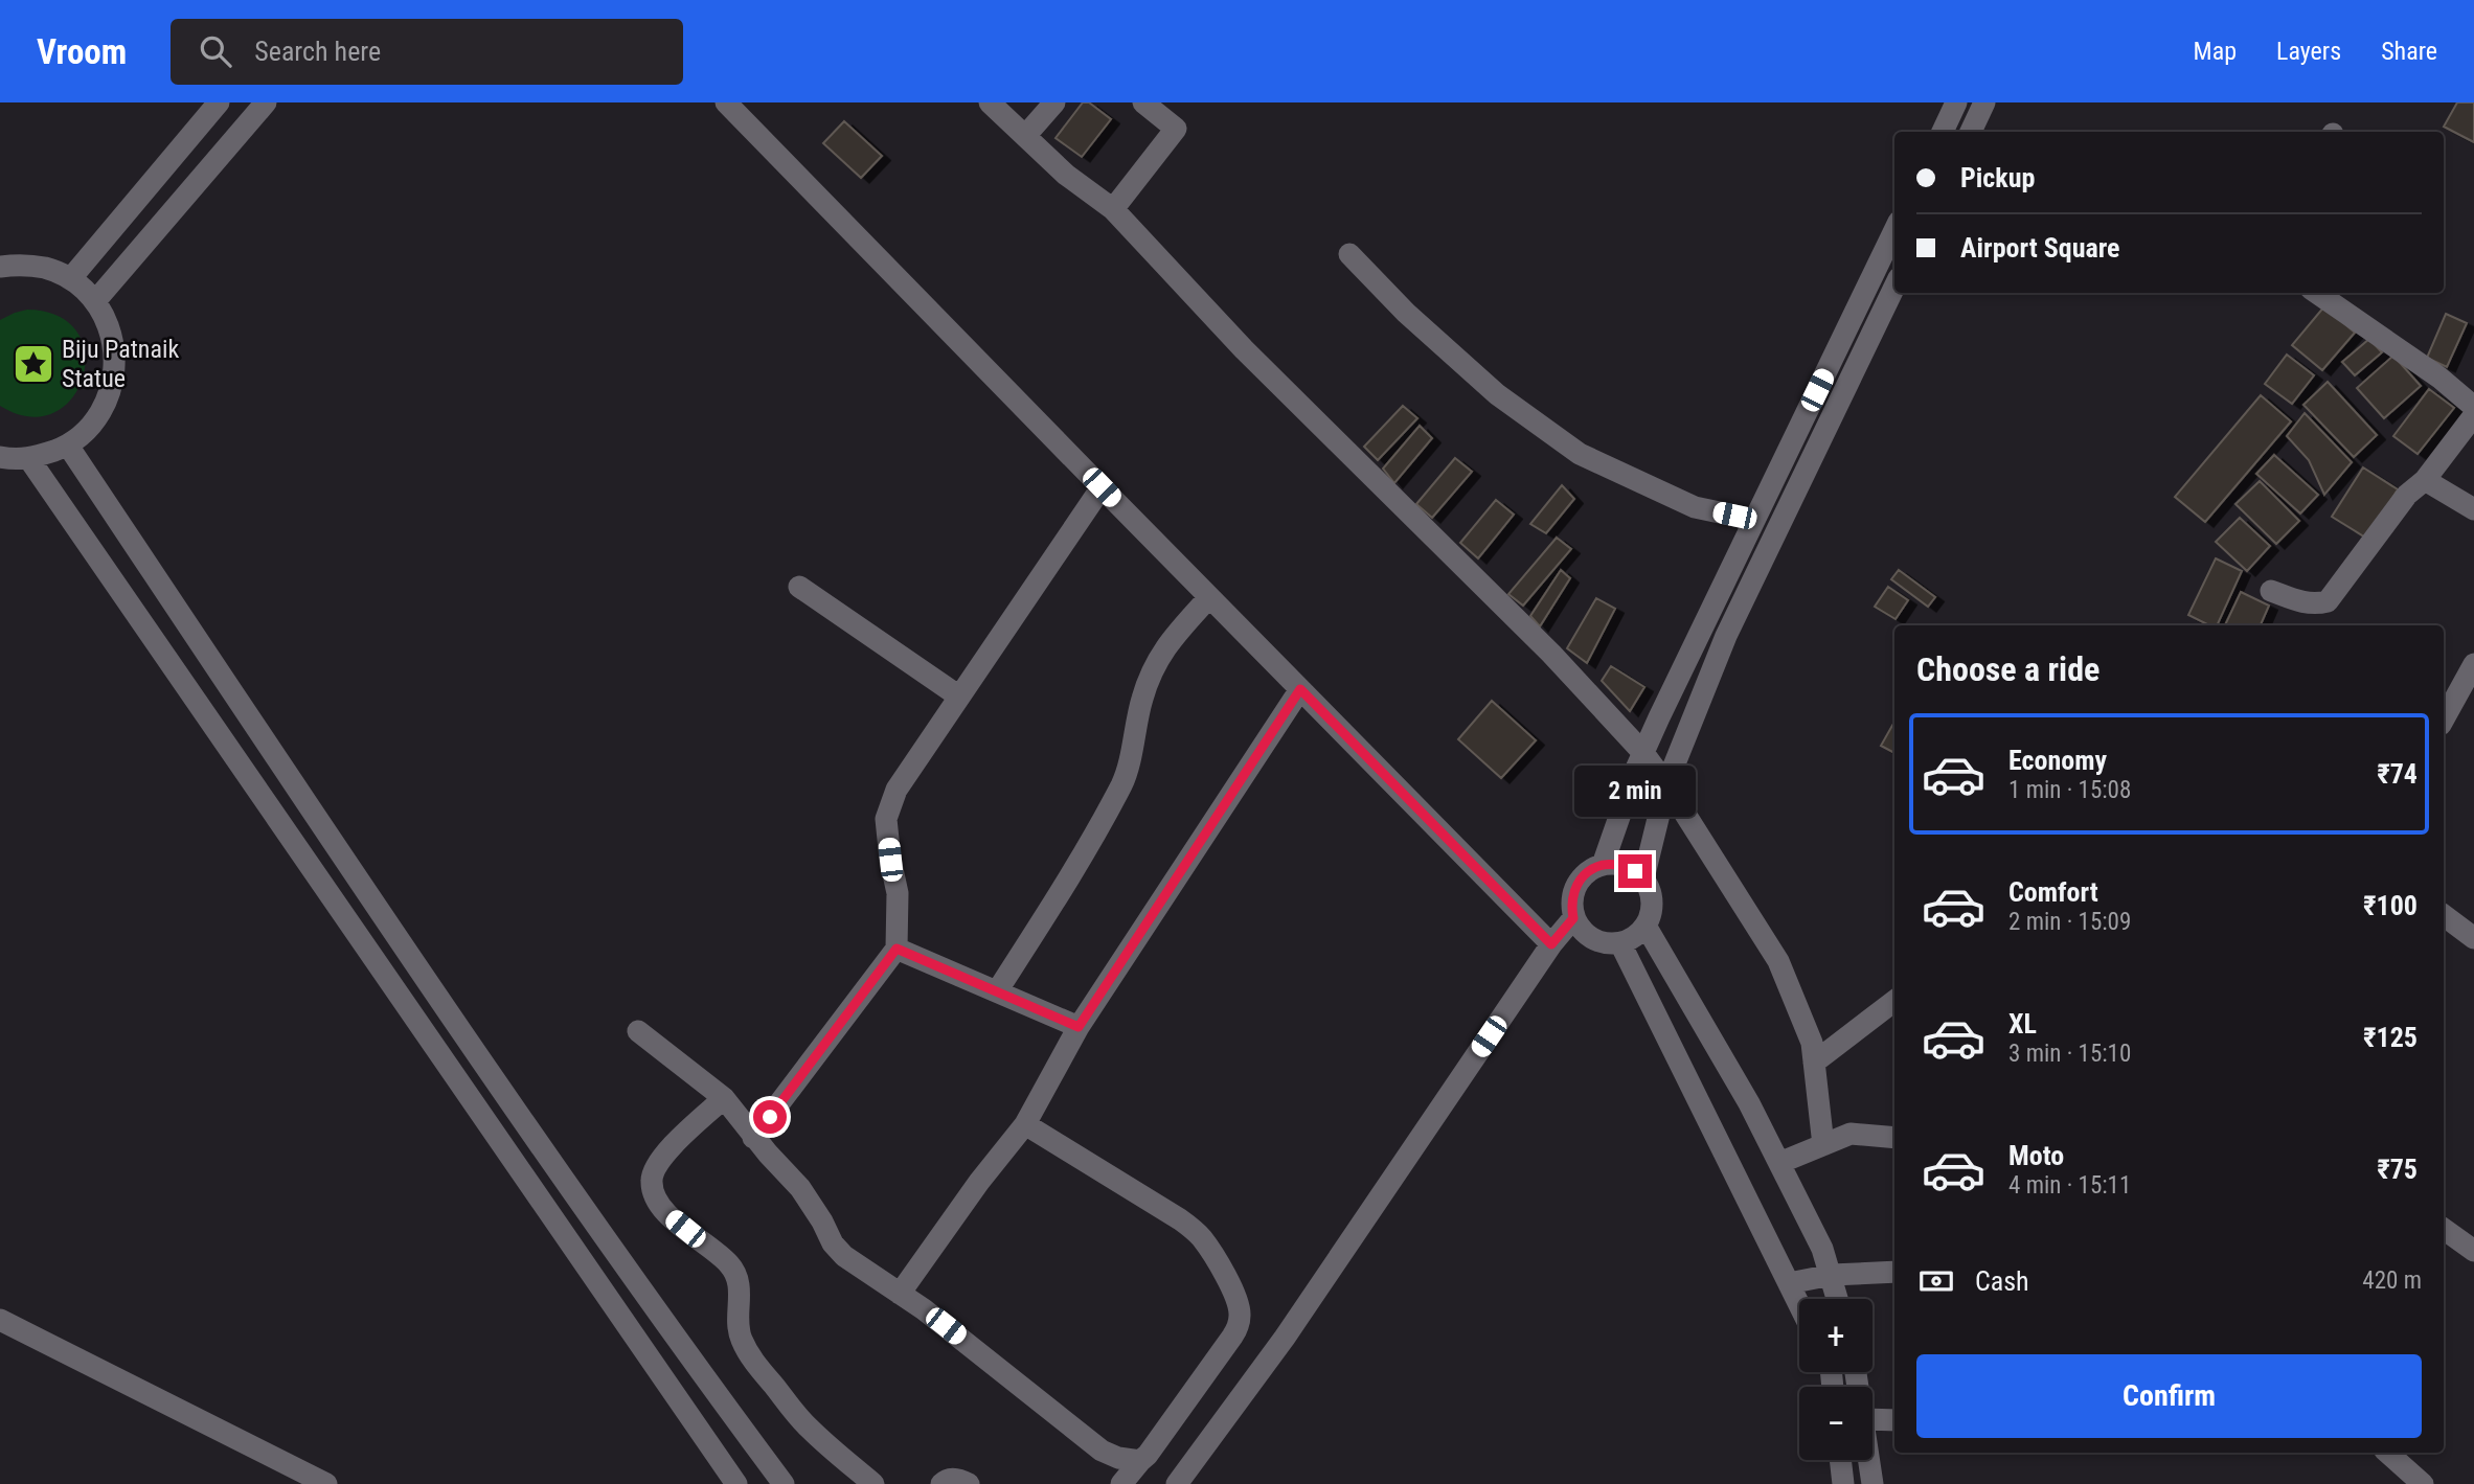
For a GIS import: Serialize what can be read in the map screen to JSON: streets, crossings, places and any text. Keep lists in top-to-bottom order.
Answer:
{
  "places": {
    "place": ["Biju Patnaik Statue"]
  },
  "page": {
    "header": "Vroom",
    "search": "Search here",
    "nav": ["Map", "Layers", "Share"],
    "banner": ["Pickup", "Airport Square"],
    "heading": "Choose a ride",
    "list": [
      {
        "name": "Economy",
        "note": "1 min · 15:08",
        "value": "₹74"
      },
      {
        "name": "Comfort",
        "note": "2 min · 15:09",
        "value": "₹100"
      },
      {
        "name": "XL",
        "note": "3 min · 15:10",
        "value": "₹125"
      },
      {
        "name": "Moto",
        "note": "4 min · 15:11",
        "value": "₹75"
      }
    ],
    "bubble": "2 min",
    "pay": ["Cash", "420 m"],
    "map_buttons": ["+", "−"],
    "buttons": "Confirm"
  }
}
